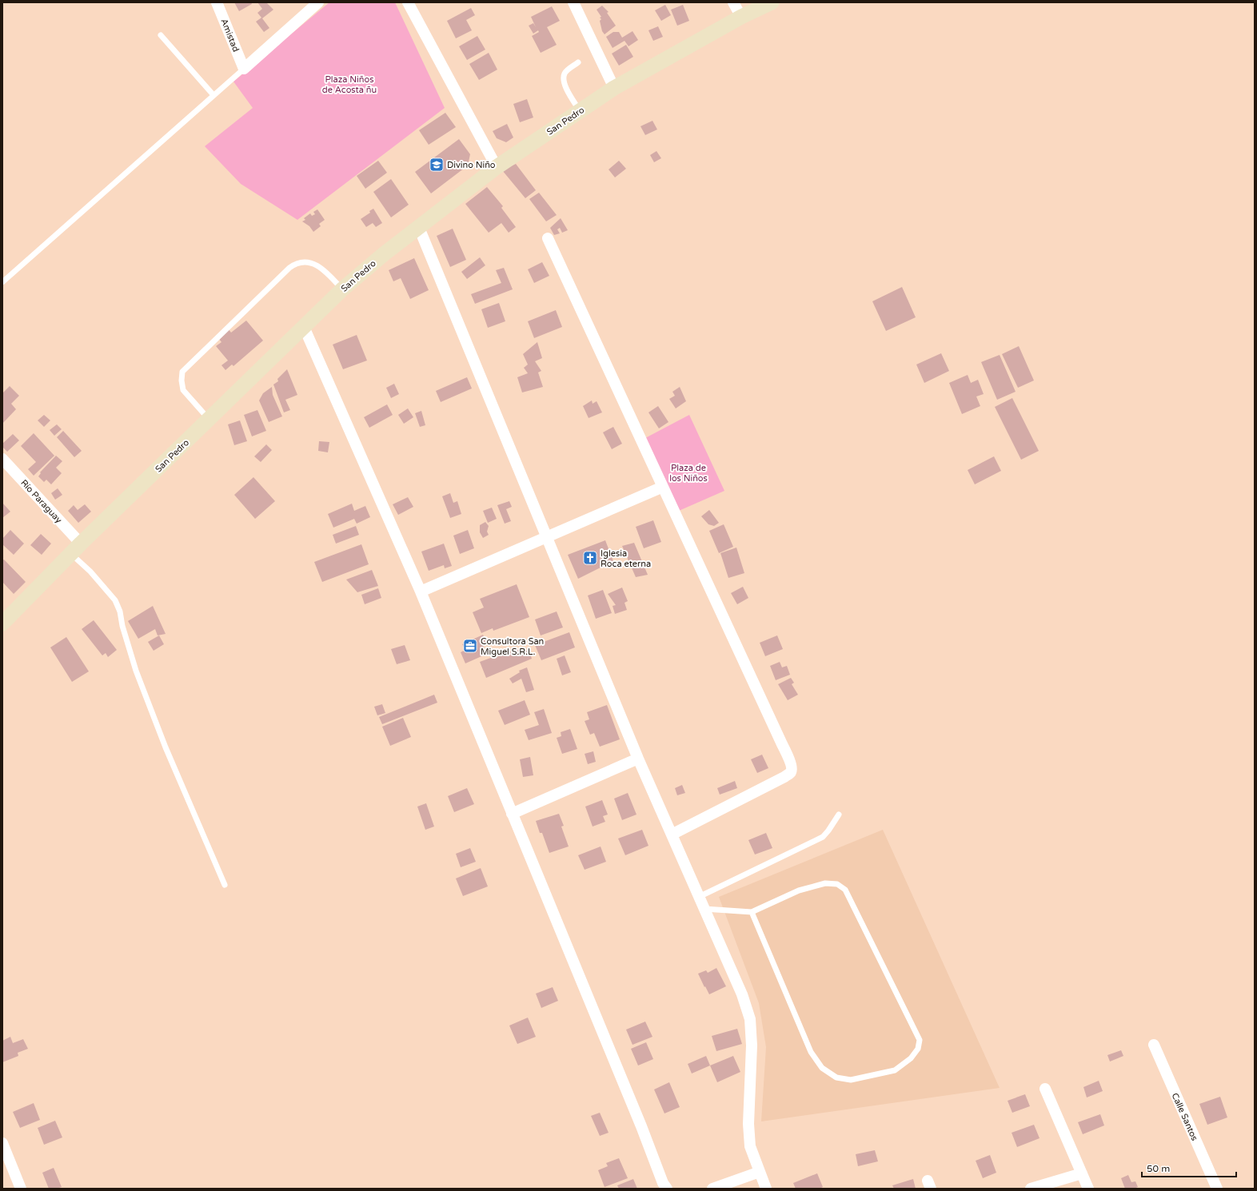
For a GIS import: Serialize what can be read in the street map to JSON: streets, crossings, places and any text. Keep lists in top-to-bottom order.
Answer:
{
  "streets": {
    "main road": ["San Pedro"],
    "street": ["Amistad", "Río Paraguay", "Calle Santos"]
  },
  "crossings": [
    ["San Pedro", "Río Paraguay"]
  ],
  "parks": ["Plaza Niños de Acosta ñu", "Plaza de los Niños"],
  "places": {
    "school or university": ["Divino Niño"],
    "church": ["Iglesia Roca eterna"],
    "office": ["Consultora San Miguel S.R.L."]
  },
  "scale_bar": "50 m"
}
